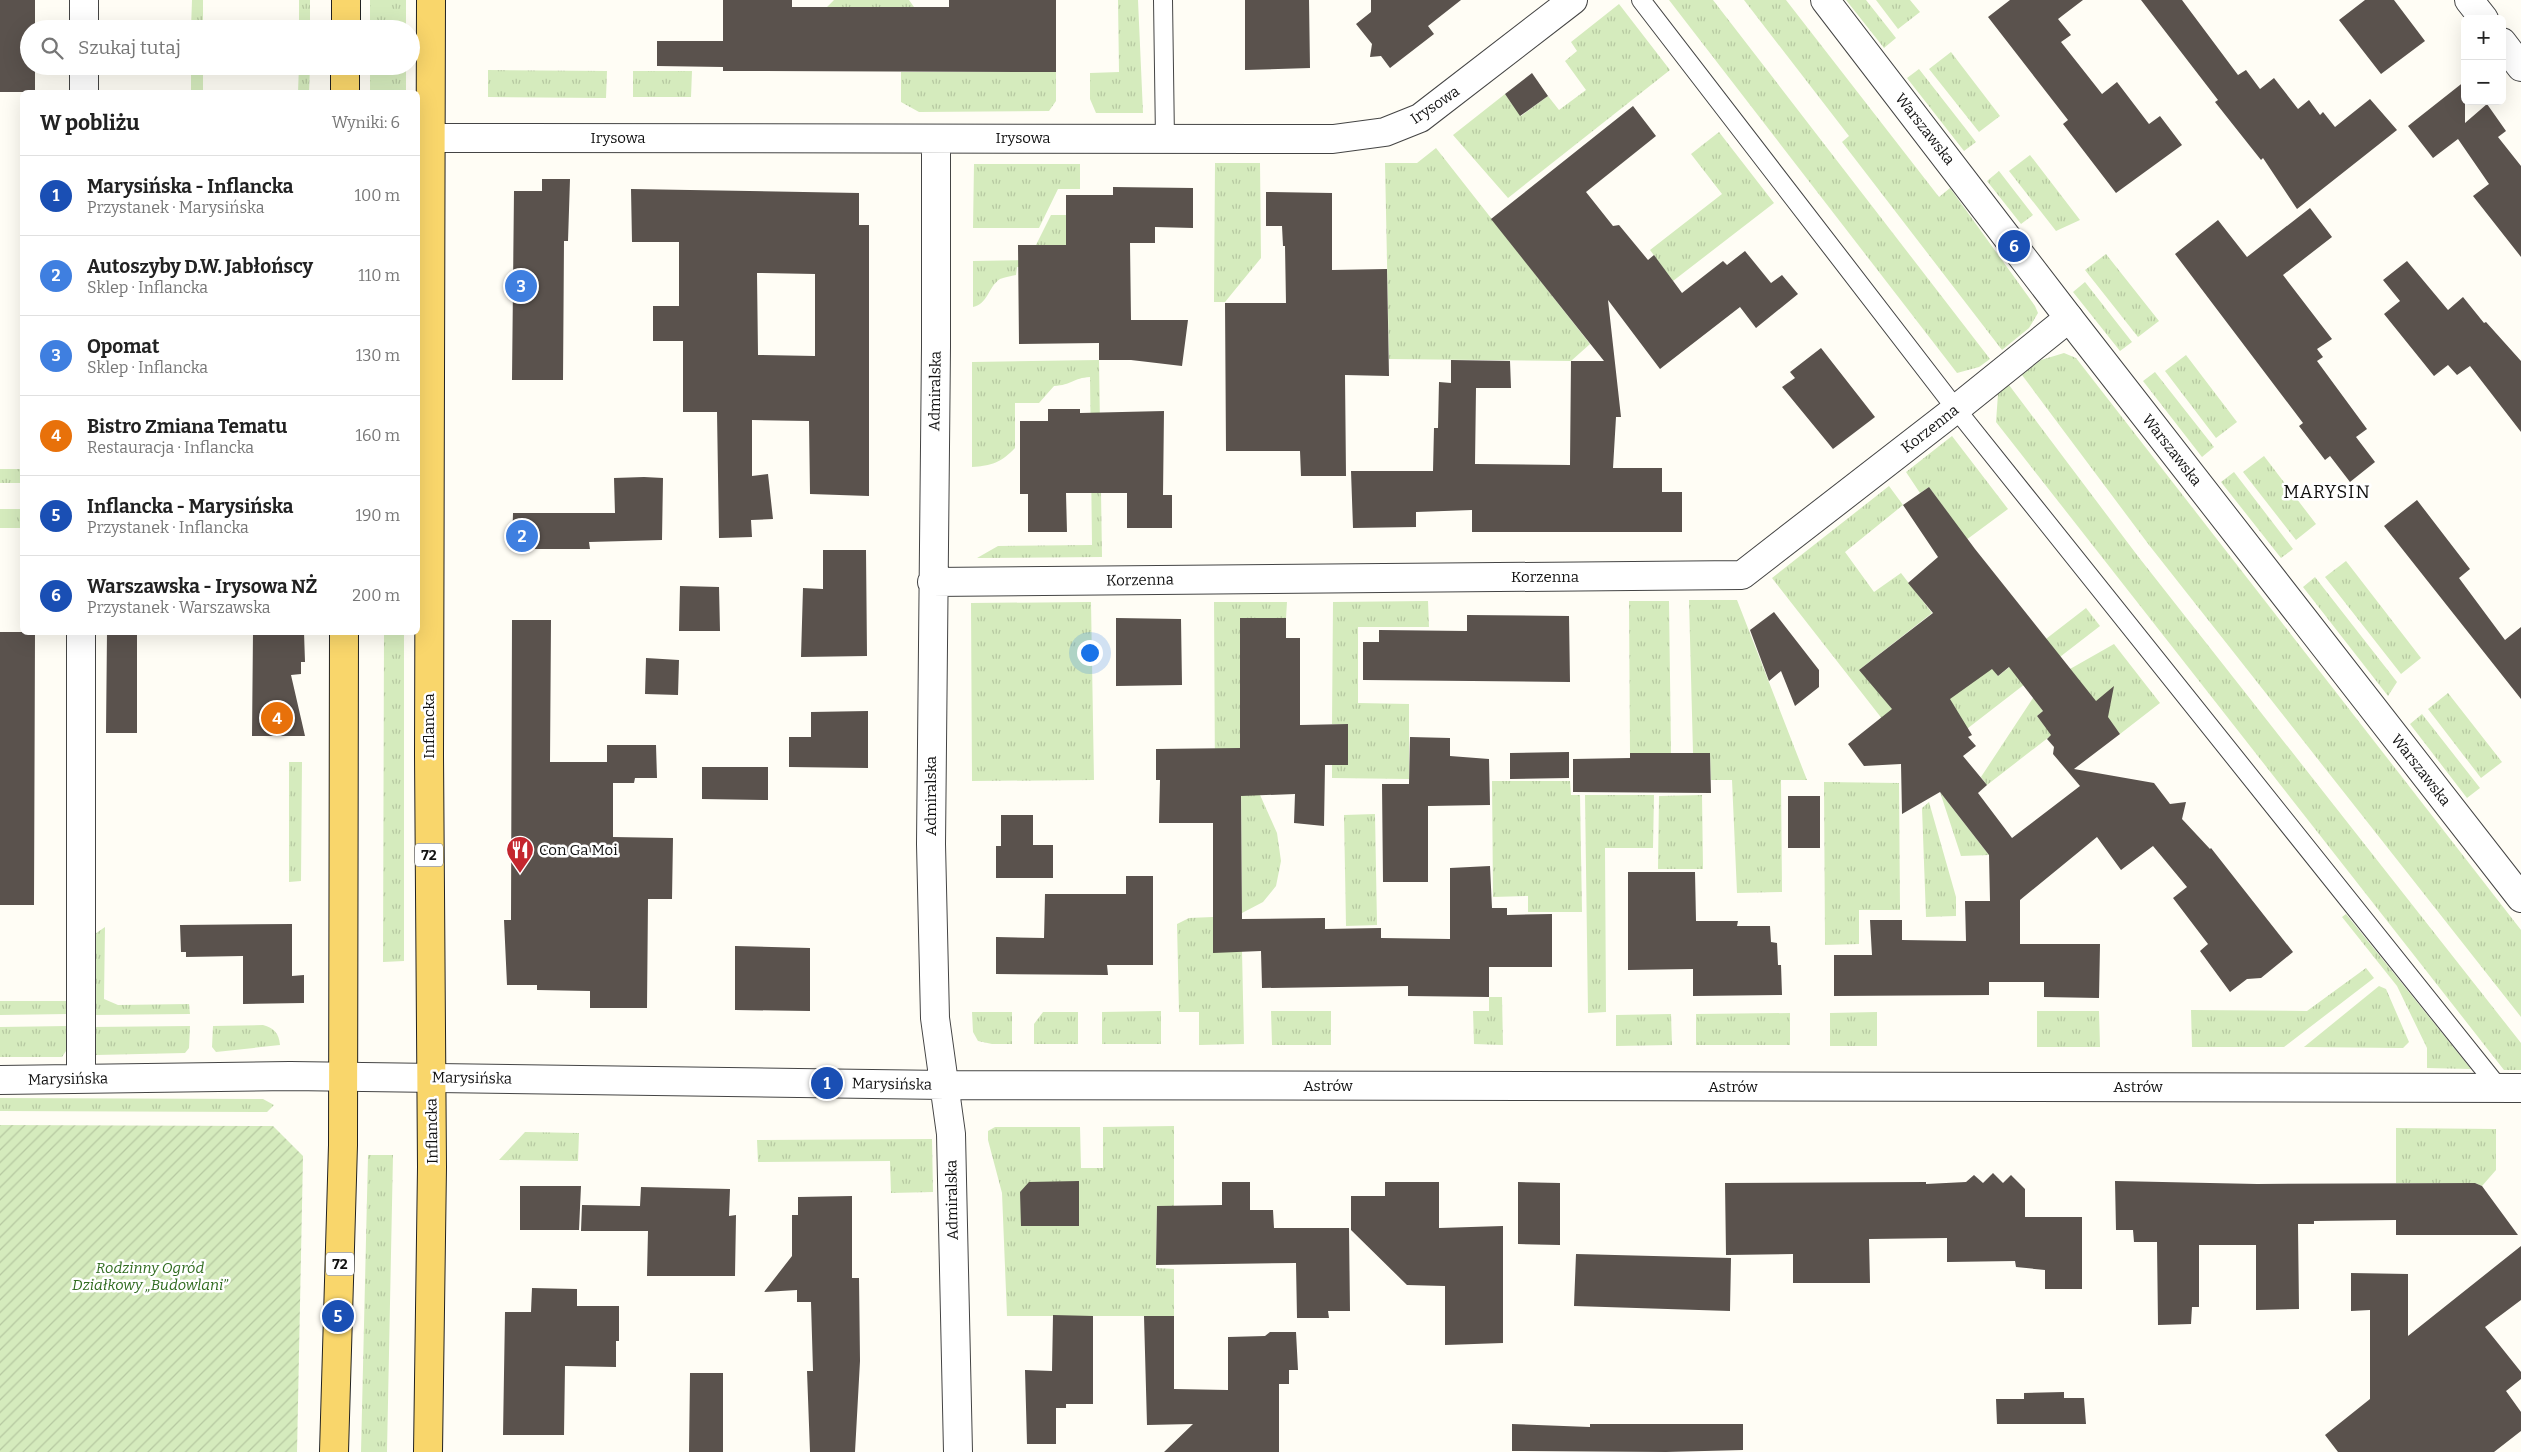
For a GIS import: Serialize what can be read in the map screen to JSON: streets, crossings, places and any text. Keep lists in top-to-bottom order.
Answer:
{
  "streets": {
    "main road": ["Inflancka", "72"],
    "street": [
      "Irysowa",
      "Warszawska",
      "Admiralska",
      "Korzenna",
      "Marysińska",
      "Astrów"
    ]
  },
  "crossings": [
    ["Irysowa", "Admiralska"],
    ["Irysowa", "Inflancka"],
    ["Warszawska", "Korzenna"],
    ["Admiralska", "Korzenna"],
    ["Admiralska", "Marysińska"],
    ["Admiralska", "Astrów"],
    ["Inflancka", "Marysińska"],
    ["72", "Marysińska"],
    ["Marysińska", "Astrów"]
  ],
  "districts": ["MARYSIN"],
  "parks": ["Rodzinny Ogród Działkowy „Budowlani”"],
  "places": {
    "restaurant": ["Con Ga Moi"]
  },
  "page": {
    "map_buttons": ["+", "−"],
    "search": "Szukaj tutaj",
    "heading": ["W pobliżu", "Wyniki: 6"],
    "list": [
      {
        "mark": "1",
        "name": "Marysińska - Inflancka",
        "note": "Przystanek · Marysińska",
        "value": "100 m"
      },
      {
        "mark": "2",
        "name": "Autoszyby D.W. Jabłońscy",
        "note": "Sklep · Inflancka",
        "value": "110 m"
      },
      {
        "mark": "3",
        "name": "Opomat",
        "note": "Sklep · Inflancka",
        "value": "130 m"
      },
      {
        "mark": "4",
        "name": "Bistro Zmiana Tematu",
        "note": "Restauracja · Inflancka",
        "value": "160 m"
      },
      {
        "mark": "5",
        "name": "Inflancka - Marysińska",
        "note": "Przystanek · Inflancka",
        "value": "190 m"
      },
      {
        "mark": "6",
        "name": "Warszawska - Irysowa NŻ",
        "note": "Przystanek · Warszawska",
        "value": "200 m"
      }
    ],
    "pins": [
      "6",
      "3",
      "2",
      "4",
      "1",
      "5"
    ]
  }
}
